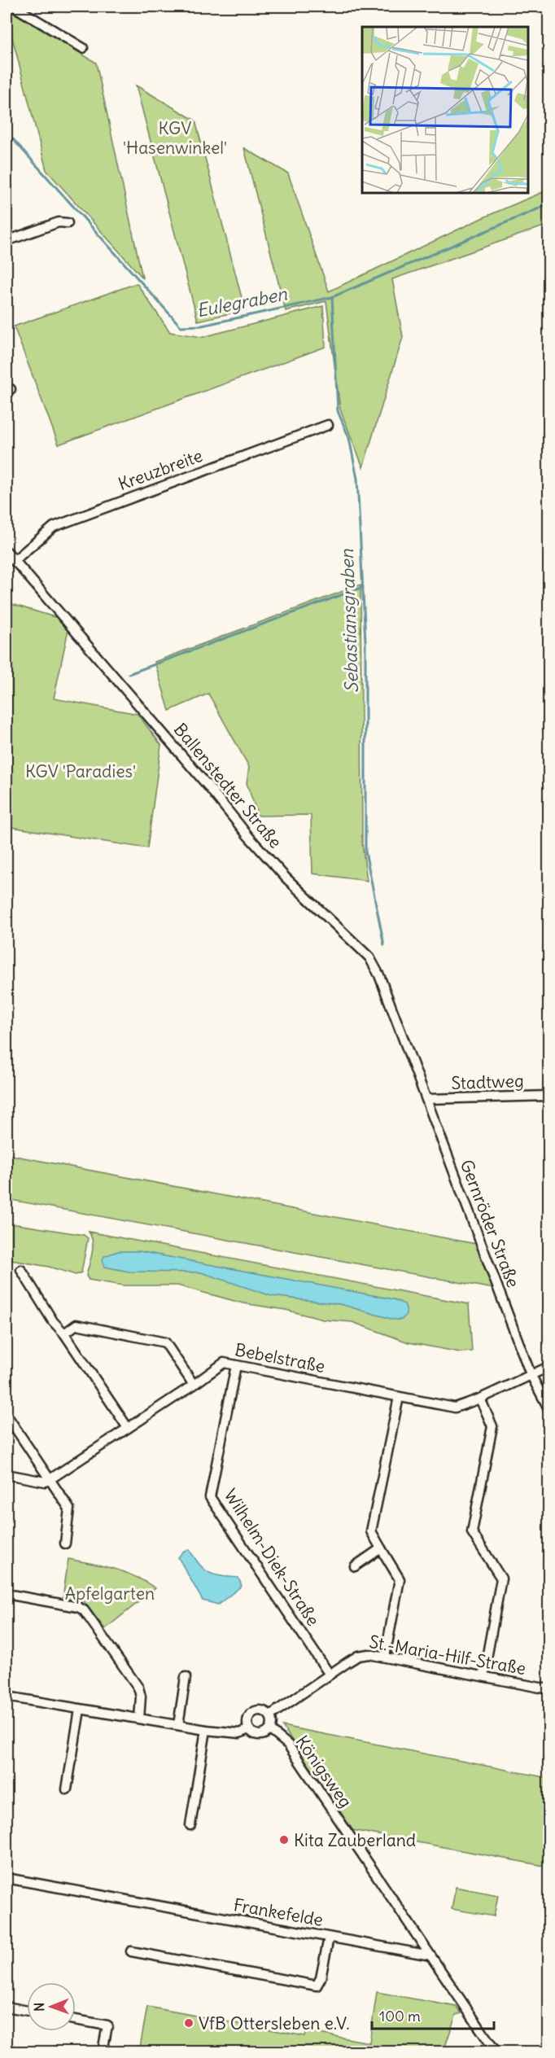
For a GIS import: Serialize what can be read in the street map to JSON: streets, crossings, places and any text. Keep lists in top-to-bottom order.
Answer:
{
  "streets": {
    "street": [
      "Kreuzbreite",
      "Ballenstedter Straße",
      "Stadtweg",
      "Gernröder Straße",
      "Bebelstraße",
      "Wilhelm-Diek-Straße",
      "St.-Maria-Hilf-Straße",
      "Königsweg",
      "Frankefelde"
    ]
  },
  "crossings": [
    ["Kreuzbreite", "Ballenstedter Straße"],
    ["Ballenstedter Straße", "Gernröder Straße"],
    ["Stadtweg", "Gernröder Straße"],
    ["Gernröder Straße", "Bebelstraße"],
    ["Bebelstraße", "Wilhelm-Diek-Straße"],
    ["Wilhelm-Diek-Straße", "St.-Maria-Hilf-Straße"],
    ["St.-Maria-Hilf-Straße", "Königsweg"],
    ["Königsweg", "Frankefelde"]
  ],
  "water": ["Eulegraben", "Sebastiansgraben"],
  "parks": ["KGV 'Hasenwinkel'", "KGV 'Paradies'", "Apfelgarten"],
  "places": ["Kita Zauberland", "VfB Ottersleben e.V."],
  "scale_bar": "100 m",
  "north": "left"
}
